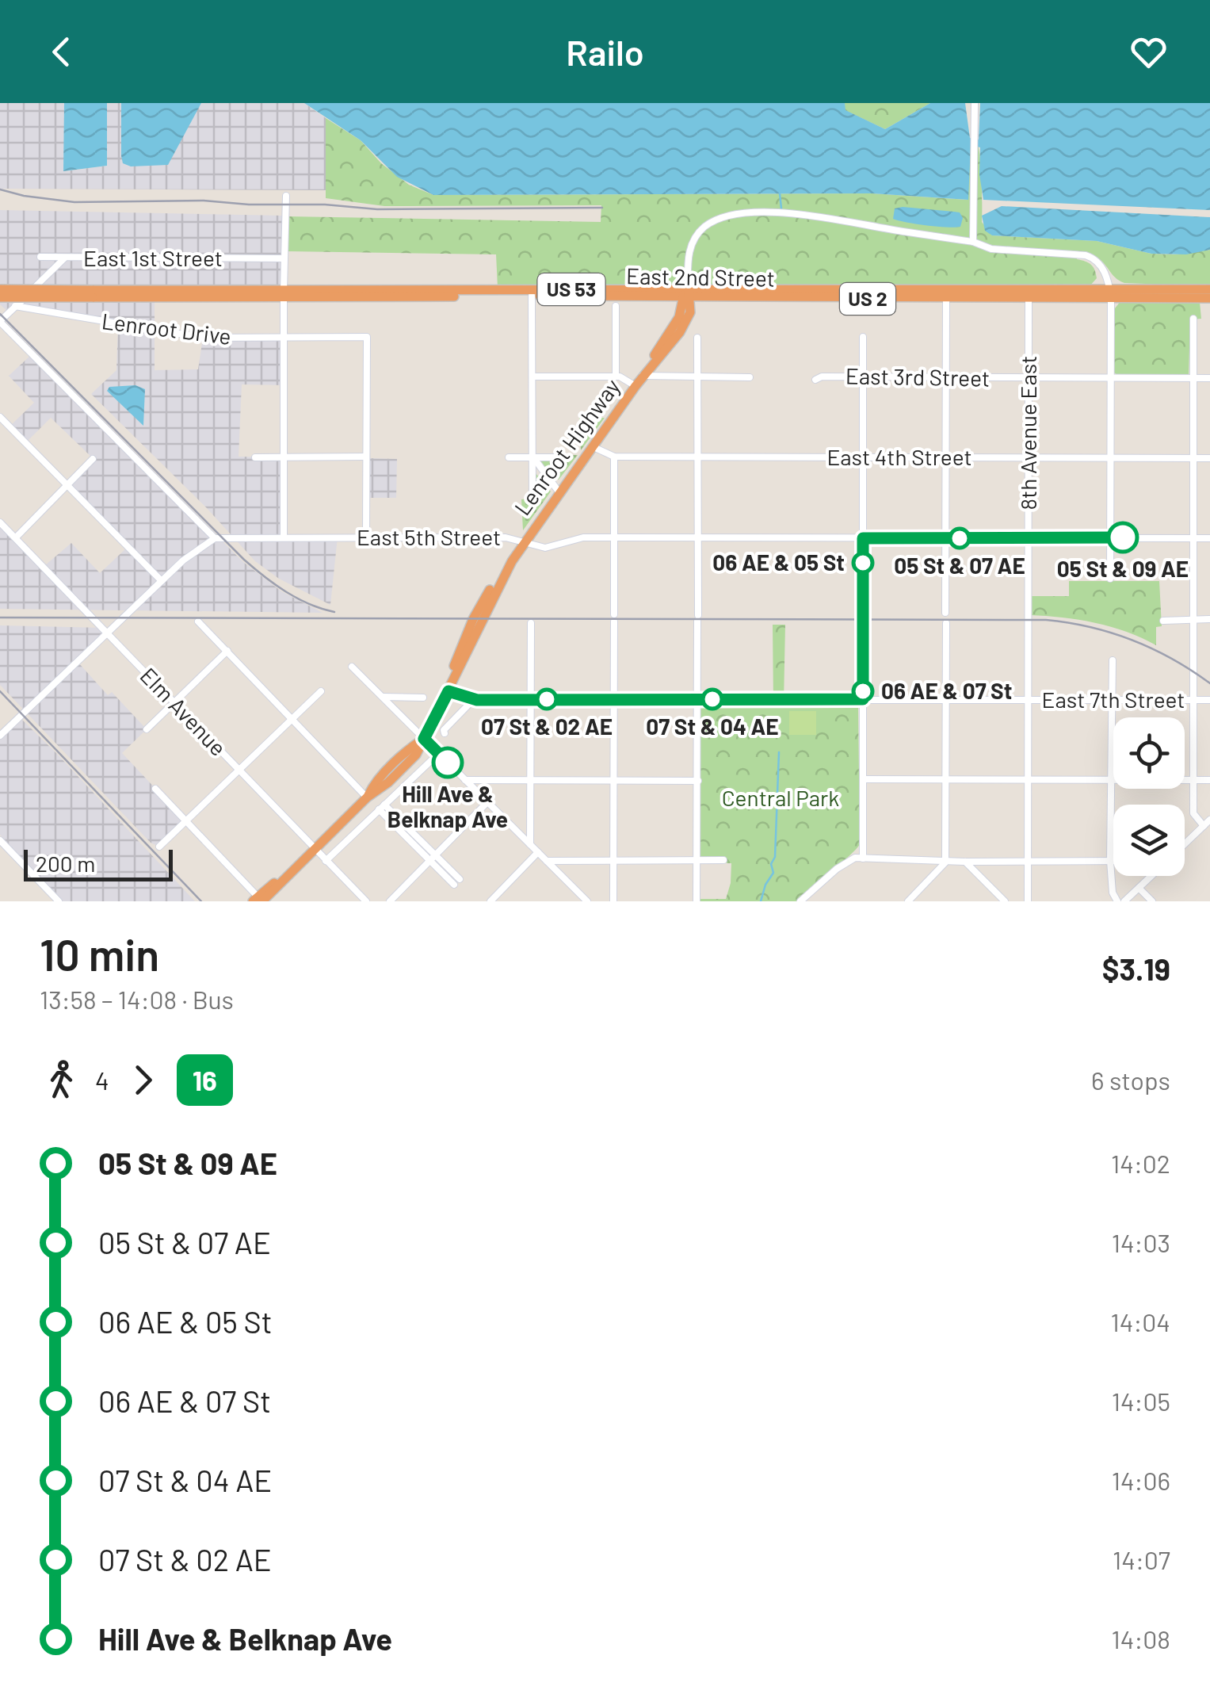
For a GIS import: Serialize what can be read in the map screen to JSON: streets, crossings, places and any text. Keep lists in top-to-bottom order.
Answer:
{
  "streets": {
    "highway": [
      "East 2nd Street",
      "US 53",
      "US 2",
      "Lenroot Highway"
    ],
    "street": [
      "East 1st Street",
      "Lenroot Drive",
      "East 3rd Street",
      "8th Avenue East",
      "East 4th Street",
      "East 5th Street",
      "East 7th Street",
      "Elm Avenue"
    ]
  },
  "crossings": [
    ["East 1st Street", "Lenroot Drive"],
    ["East 2nd Street", "8th Avenue East"],
    ["East 2nd Street", "Lenroot Highway"],
    ["East 3rd Street", "8th Avenue East"],
    ["8th Avenue East", "East 4th Street"],
    ["8th Avenue East", "East 5th Street"],
    ["8th Avenue East", "East 7th Street"],
    ["Lenroot Highway", "East 4th Street"],
    ["Lenroot Highway", "East 5th Street"],
    ["Lenroot Highway", "East 7th Street"]
  ],
  "parks": ["Central Park"],
  "places": [
    "05 St & 09 AE",
    "05 St & 07 AE",
    "06 AE & 05 St",
    "06 AE & 07 St",
    "07 St & 02 AE",
    "07 St & 04 AE",
    "Hill Ave & Belknap Ave"
  ],
  "lines": ["bus line 16"],
  "scale_bar": "200 m",
  "page": {
    "header": "Railo",
    "scale": "200 m",
    "heading": ["10 min", "13:58 – 14:08 · Bus", "$3.19"],
    "legs": ["4", "16", "6 stops"],
    "list": [
      {
        "name": "05 St & 09 AE",
        "value": "14:02"
      },
      {
        "name": "05 St & 07 AE",
        "value": "14:03"
      },
      {
        "name": "06 AE & 05 St",
        "value": "14:04"
      },
      {
        "name": "06 AE & 07 St",
        "value": "14:05"
      },
      {
        "name": "07 St & 04 AE",
        "value": "14:06"
      },
      {
        "name": "07 St & 02 AE",
        "value": "14:07"
      },
      {
        "name": "Hill Ave & Belknap Ave",
        "value": "14:08"
      }
    ]
  }
}
